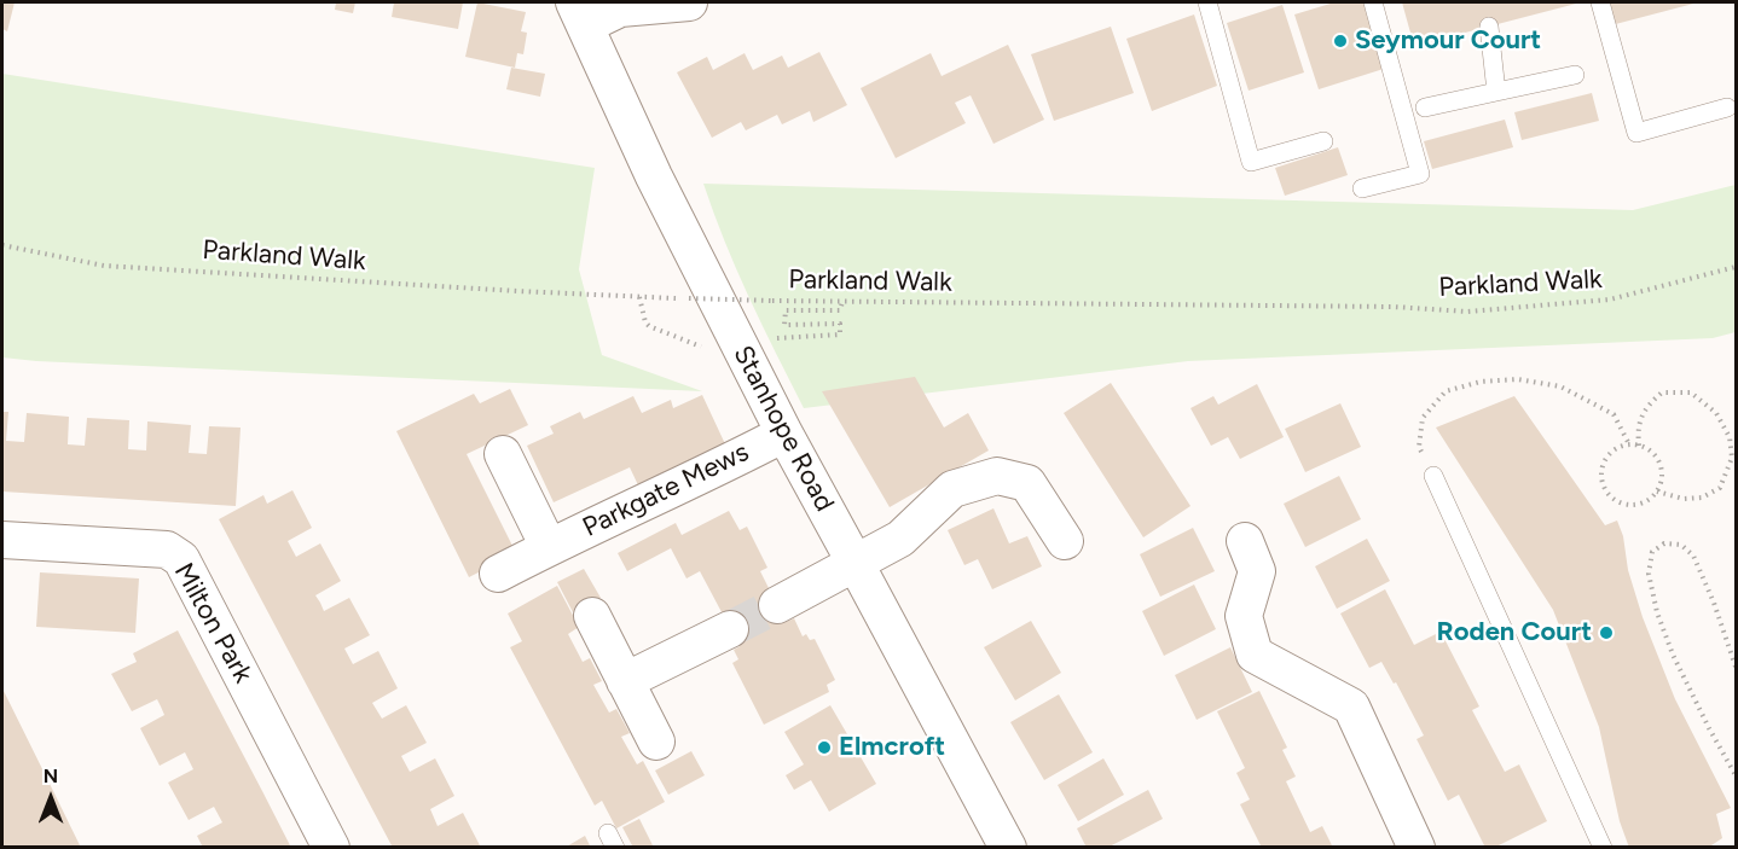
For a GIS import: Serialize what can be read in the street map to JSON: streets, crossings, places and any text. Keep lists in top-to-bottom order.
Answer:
{
  "streets": {
    "street": ["Stanhope Road", "Parkgate Mews", "Milton Park"],
    "path": ["Parkland Walk"]
  },
  "crossings": [
    ["Stanhope Road", "Parkgate Mews"]
  ],
  "places": ["Seymour Court", "Roden Court", "Elmcroft"],
  "north": "top"
}
